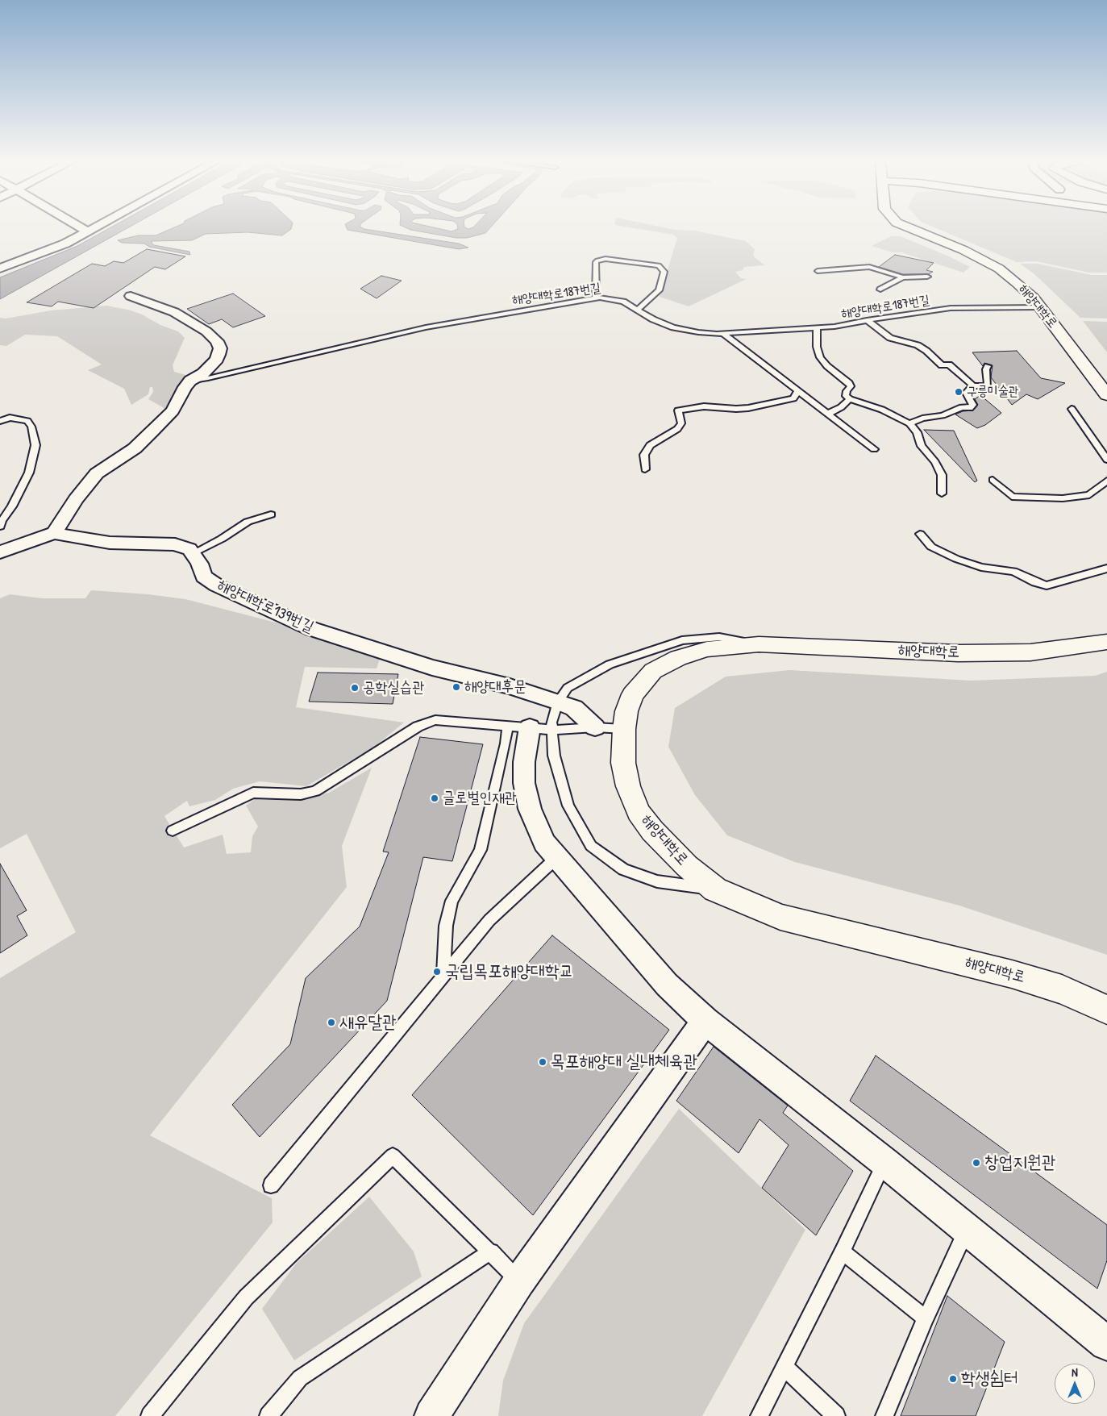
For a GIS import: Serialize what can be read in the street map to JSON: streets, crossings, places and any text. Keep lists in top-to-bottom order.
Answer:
{
  "streets": {
    "street": ["해양대학로", "해양대학로139번길"],
    "lane": ["해양대학로187번길"]
  },
  "crossings": [
    ["해양대학로187번길", "해양대학로"]
  ],
  "places": [
    "구릉미술관",
    "해양대후문",
    "공학실습관",
    "글로벌인재관",
    "국립목포해양대학교",
    "새유달관",
    "목포해양대 실내체육관",
    "창업지원관",
    "학생쉼터"
  ],
  "north": "top"
}
